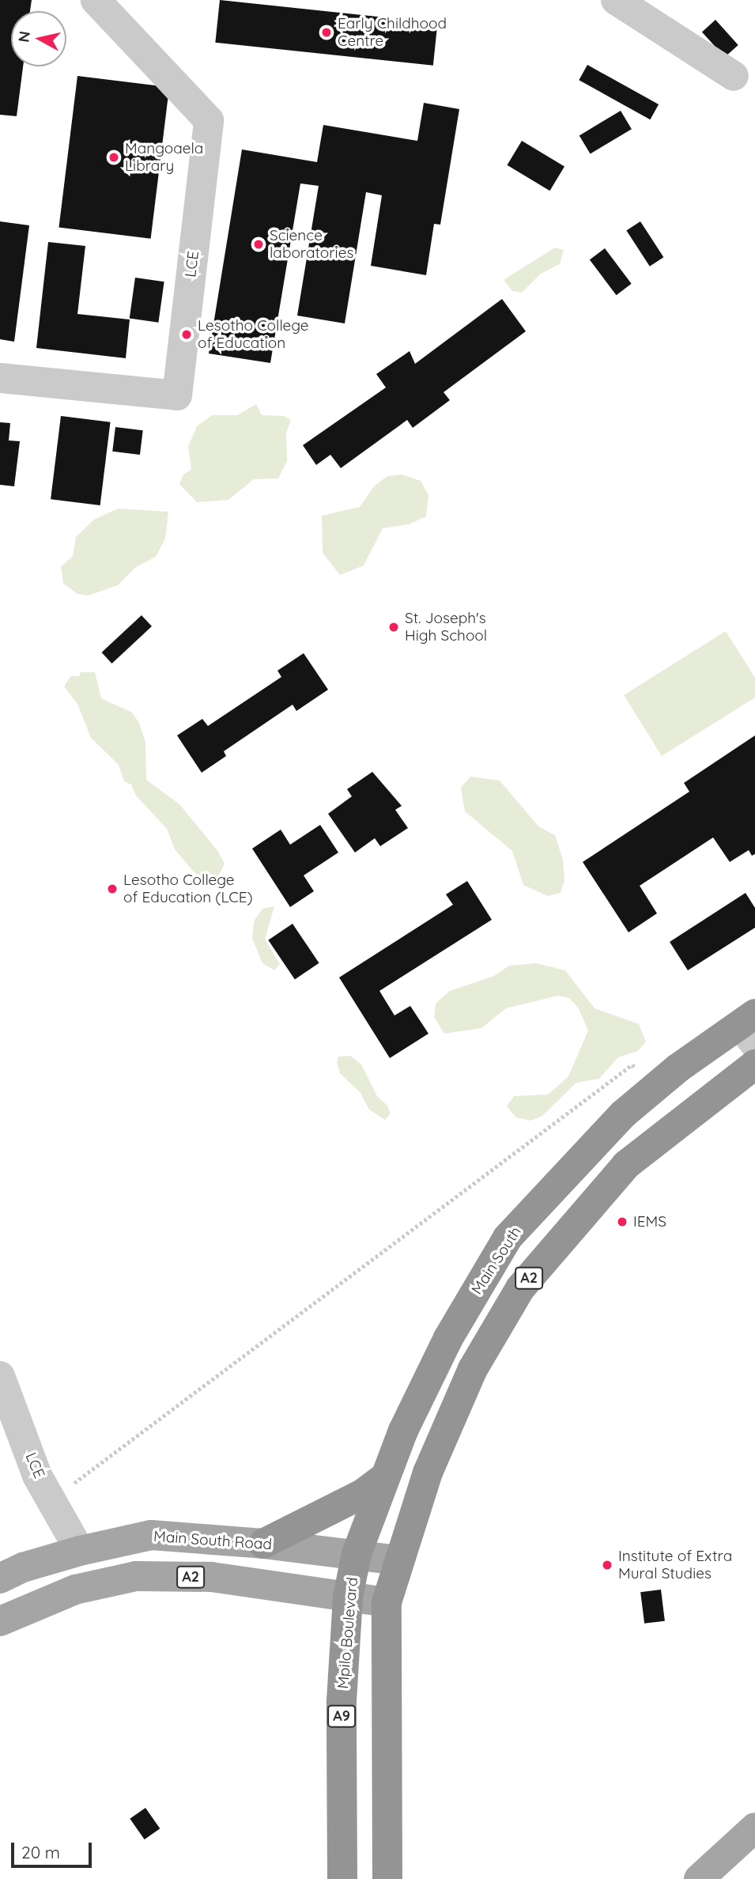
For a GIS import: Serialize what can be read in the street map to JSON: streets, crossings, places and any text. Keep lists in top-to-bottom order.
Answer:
{
  "streets": {
    "highway": [
      "Main South",
      "A2",
      "Mpilo Boulevard",
      "A9"
    ],
    "main road": ["Main South Road"],
    "street": ["LCE"]
  },
  "crossings": [
    ["LCE", "Main South Road"],
    ["Main South", "Main South Road"],
    ["Main South", "Mpilo Boulevard"],
    ["A2", "Main South Road"],
    ["A2", "Mpilo Boulevard"],
    ["Main South Road", "Mpilo Boulevard"]
  ],
  "places": [
    "Early Childhood Centre",
    "Mangoaela Library",
    "Science laboratories",
    "Lesotho College of Education",
    "St. Joseph's High School",
    "Lesotho College of Education (LCE)",
    "IEMS",
    "Institute of Extra Mural Studies"
  ],
  "scale_bar": "20 m",
  "north": "left"
}
